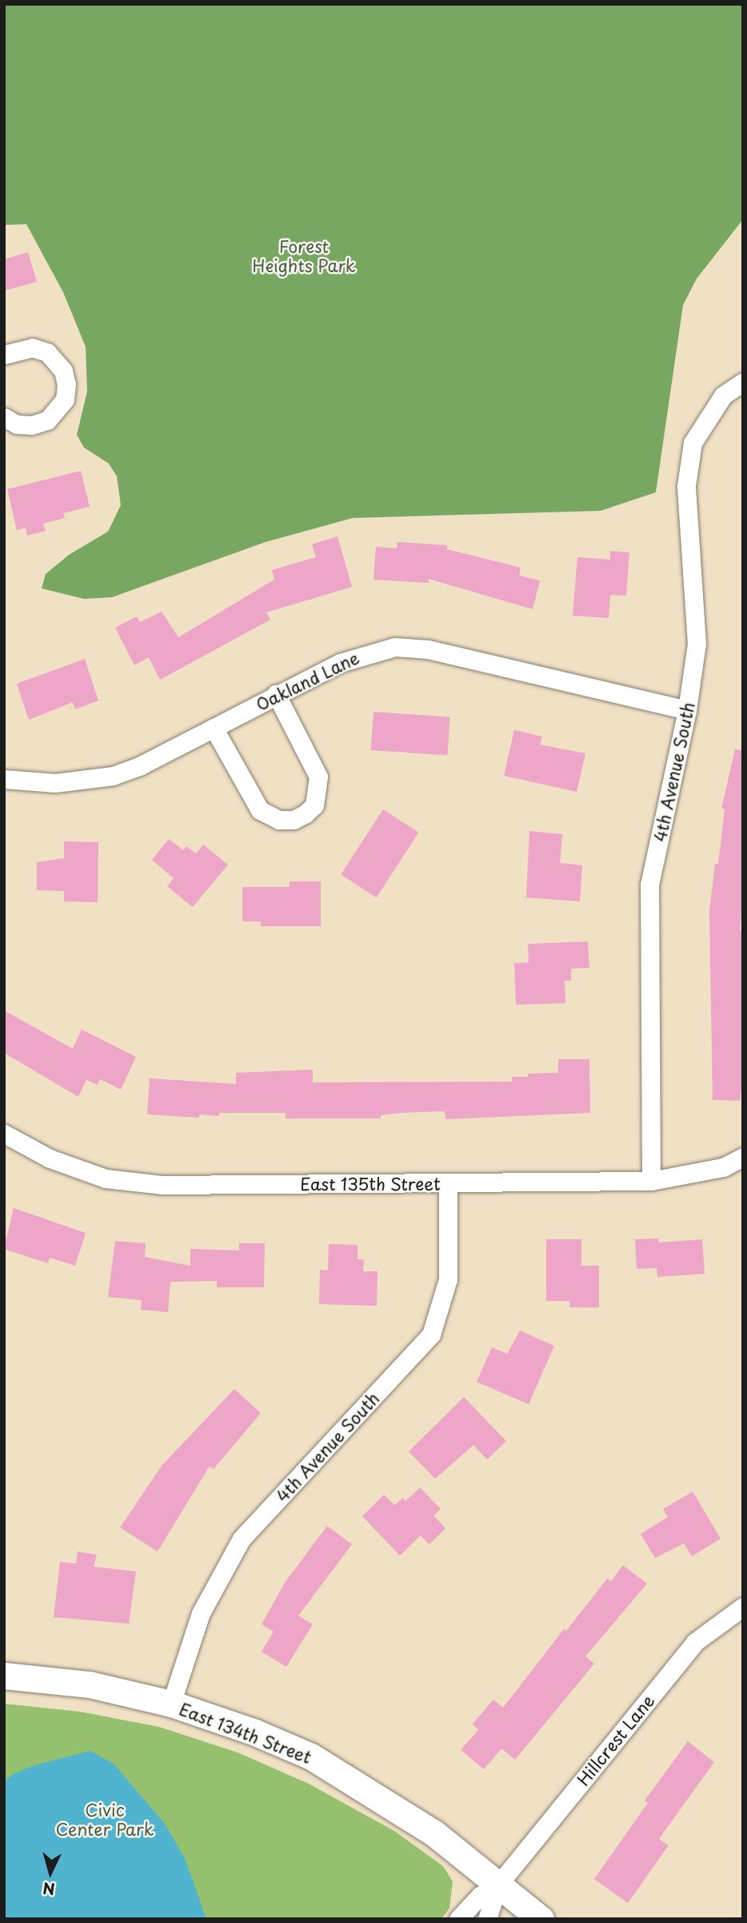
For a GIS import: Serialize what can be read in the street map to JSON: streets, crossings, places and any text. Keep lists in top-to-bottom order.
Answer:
{
  "streets": {
    "street": [
      "Oakland Lane",
      "4th Avenue South",
      "East 135th Street",
      "East 134th Street",
      "Hillcrest Lane"
    ]
  },
  "crossings": [
    ["Oakland Lane", "4th Avenue South"],
    ["4th Avenue South", "East 135th Street"],
    ["4th Avenue South", "East 134th Street"],
    ["East 134th Street", "Hillcrest Lane"]
  ],
  "parks": ["Forest Heights Park", "Civic Center Park"],
  "north": "bottom"
}
